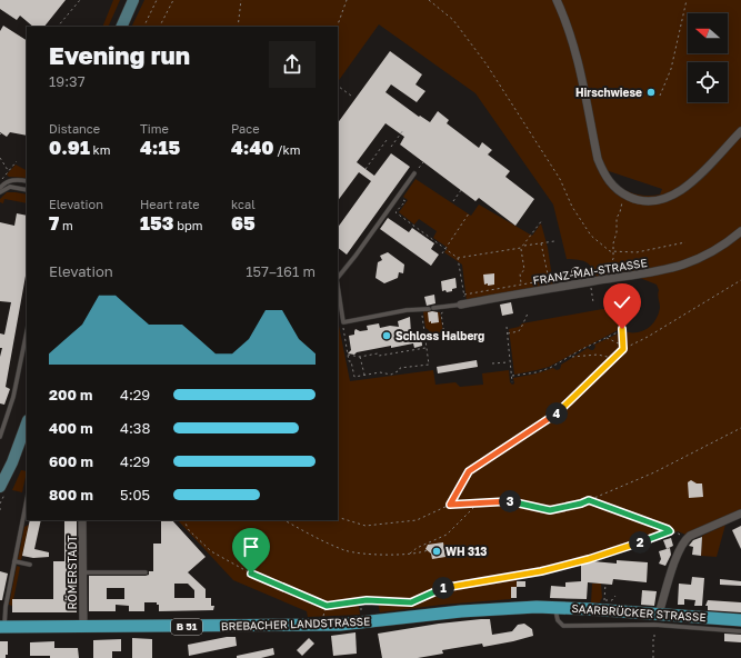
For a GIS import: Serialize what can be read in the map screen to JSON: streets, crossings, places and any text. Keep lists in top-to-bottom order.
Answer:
{
  "streets": {
    "main road": ["SAARBRÜCKER STRASSE", "BREBACHER LANDSTRASSE", "B 51"],
    "street": ["FRANZ-MAI-STRASSE", "RÖMERSTADT"]
  },
  "crossings": [
    ["RÖMERSTADT", "BREBACHER LANDSTRASSE"],
    ["SAARBRÜCKER STRASSE", "BREBACHER LANDSTRASSE"]
  ],
  "places": ["Hirschwiese", "Schloss Halberg", "WH 313"],
  "north": "left",
  "page": {
    "heading": ["Evening run", "19:37"],
    "stats": [
      ["Distance", "0.91 km"],
      ["Time", "4:15"],
      ["Pace", "4:40 /km"],
      ["Elevation", "7 m"],
      ["Heart rate", "153 bpm"],
      ["kcal", "65"]
    ],
    "chart": ["Elevation", "157–161 m"],
    "list": [
      {
        "name": "200 m",
        "note": "4:29"
      },
      {
        "name": "400 m",
        "note": "4:38"
      },
      {
        "name": "600 m",
        "note": "4:29"
      },
      {
        "name": "800 m",
        "note": "5:05"
      }
    ],
    "pins": [
      "4",
      "3",
      "2",
      "1"
    ]
  }
}
